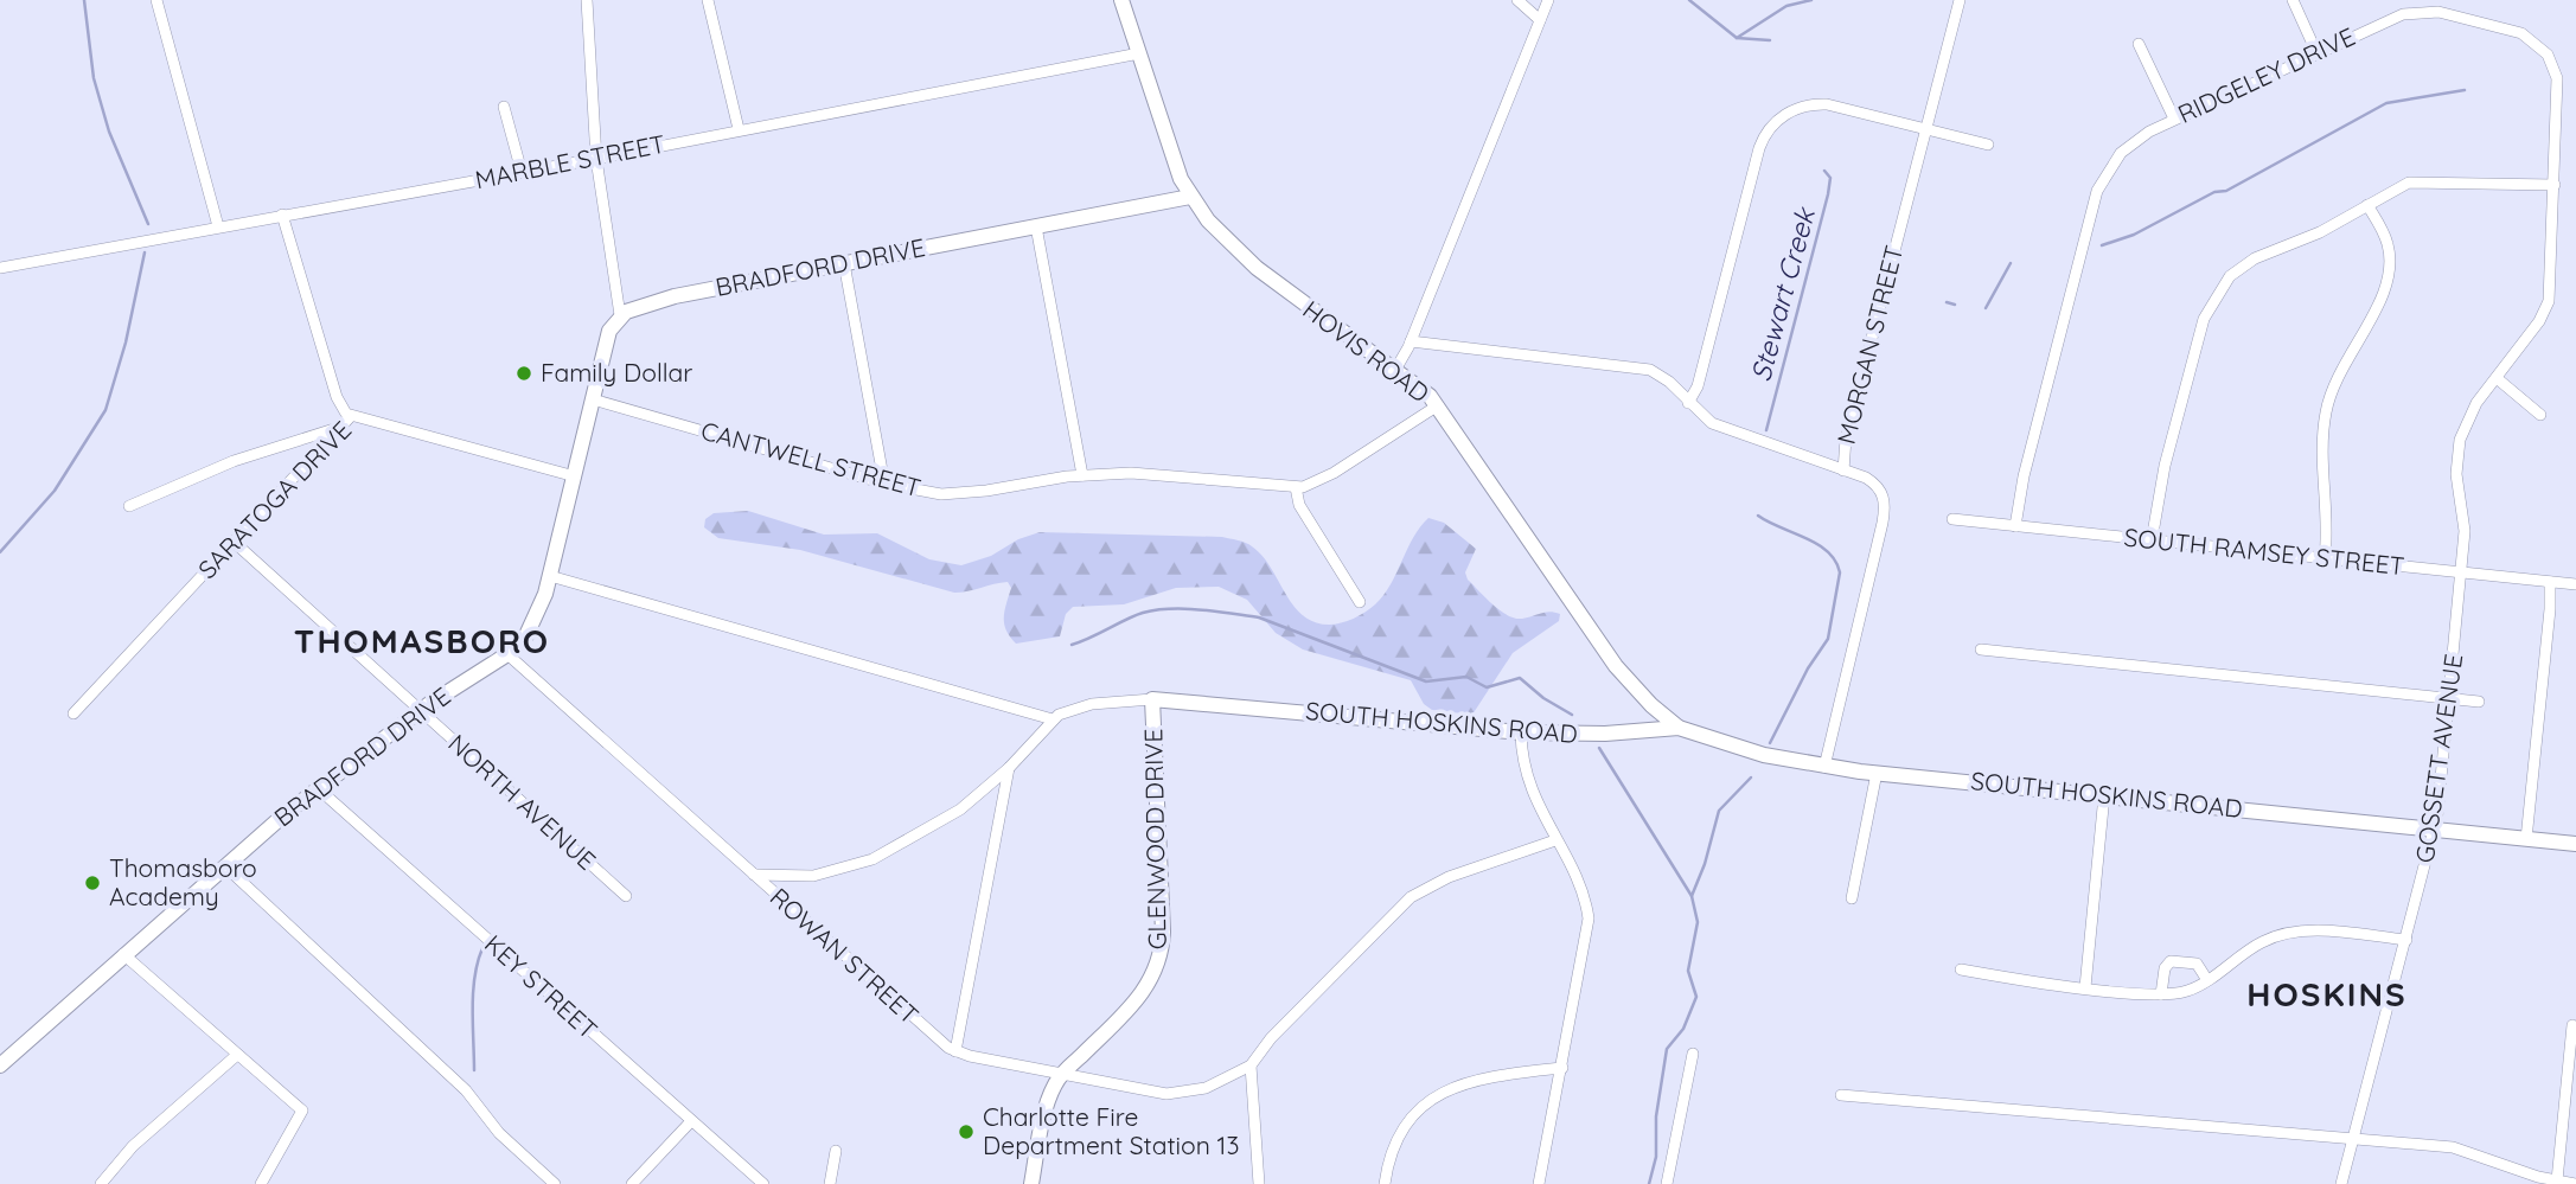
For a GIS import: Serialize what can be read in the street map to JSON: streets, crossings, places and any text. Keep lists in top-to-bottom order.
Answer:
{
  "streets": {
    "street": [
      "RIDGELEY DRIVE",
      "MARBLE STREET",
      "BRADFORD DRIVE",
      "MORGAN STREET",
      "HOVIS ROAD",
      "CANTWELL STREET",
      "SARATOGA DRIVE",
      "SOUTH RAMSEY STREET",
      "SOUTH HOSKINS ROAD",
      "GOSSETT AVENUE",
      "NORTH AVENUE",
      "GLENWOOD DRIVE",
      "ROWAN STREET",
      "KEY STREET"
    ]
  },
  "crossings": [
    ["RIDGELEY DRIVE", "SOUTH RAMSEY STREET"],
    ["RIDGELEY DRIVE", "GOSSETT AVENUE"],
    ["MARBLE STREET", "HOVIS ROAD"],
    ["BRADFORD DRIVE", "HOVIS ROAD"],
    ["BRADFORD DRIVE", "CANTWELL STREET"],
    ["BRADFORD DRIVE", "SARATOGA DRIVE"],
    ["BRADFORD DRIVE", "NORTH AVENUE"],
    ["BRADFORD DRIVE", "ROWAN STREET"],
    ["BRADFORD DRIVE", "KEY STREET"],
    ["MORGAN STREET", "SOUTH HOSKINS ROAD"],
    ["HOVIS ROAD", "SOUTH HOSKINS ROAD"],
    ["SARATOGA DRIVE", "NORTH AVENUE"],
    ["SOUTH RAMSEY STREET", "GOSSETT AVENUE"],
    ["SOUTH HOSKINS ROAD", "GOSSETT AVENUE"],
    ["SOUTH HOSKINS ROAD", "GLENWOOD DRIVE"],
    ["SOUTH HOSKINS ROAD", "ROWAN STREET"],
    ["GLENWOOD DRIVE", "ROWAN STREET"]
  ],
  "districts": ["THOMASBORO", "HOSKINS"],
  "water": ["Stewart Creek"],
  "places": ["Family Dollar", "Thomasboro Academy", "Charlotte Fire Department Station 13"]
}
